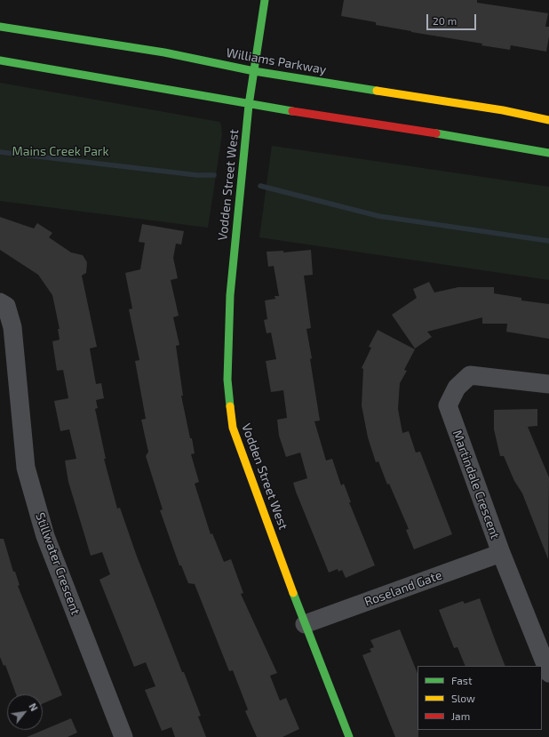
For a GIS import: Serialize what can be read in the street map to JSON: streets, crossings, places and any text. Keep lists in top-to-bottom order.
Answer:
{
  "streets": {
    "main road": ["Williams Parkway", "Vodden Street West"],
    "street": ["Martindale Crescent", "Stillwater Crescent", "Roseland Gate"]
  },
  "crossings": [
    ["Williams Parkway", "Vodden Street West"],
    ["Vodden Street West", "Roseland Gate"],
    ["Martindale Crescent", "Roseland Gate"]
  ],
  "parks": ["Mains Creek Park"],
  "legend": ["Fast", "Slow", "Jam"],
  "scale_bar": "20 m",
  "north": "top right"
}
